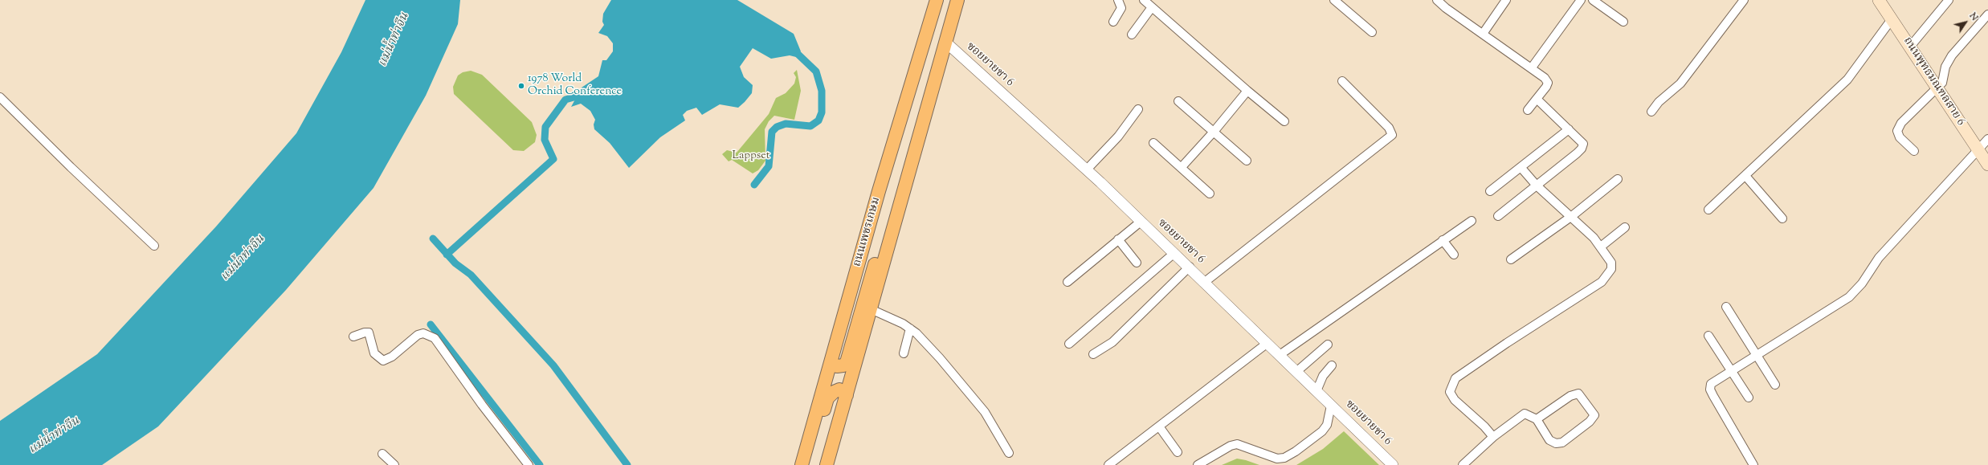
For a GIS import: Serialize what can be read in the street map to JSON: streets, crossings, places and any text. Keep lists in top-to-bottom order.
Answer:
{
  "streets": {
    "main road": ["ถนนพุทธมณฑลสาย 6", "ถนนเพชรเกษม"],
    "street": ["ซอยยายชา 6"]
  },
  "crossings": [
    ["ซอยยายชา 6", "ถนนเพชรเกษม"]
  ],
  "water": ["แม่น้ำท่าจีน"],
  "parks": ["Lappset"],
  "places": ["1978 World Orchid Conference"],
  "north": "top right"
}
